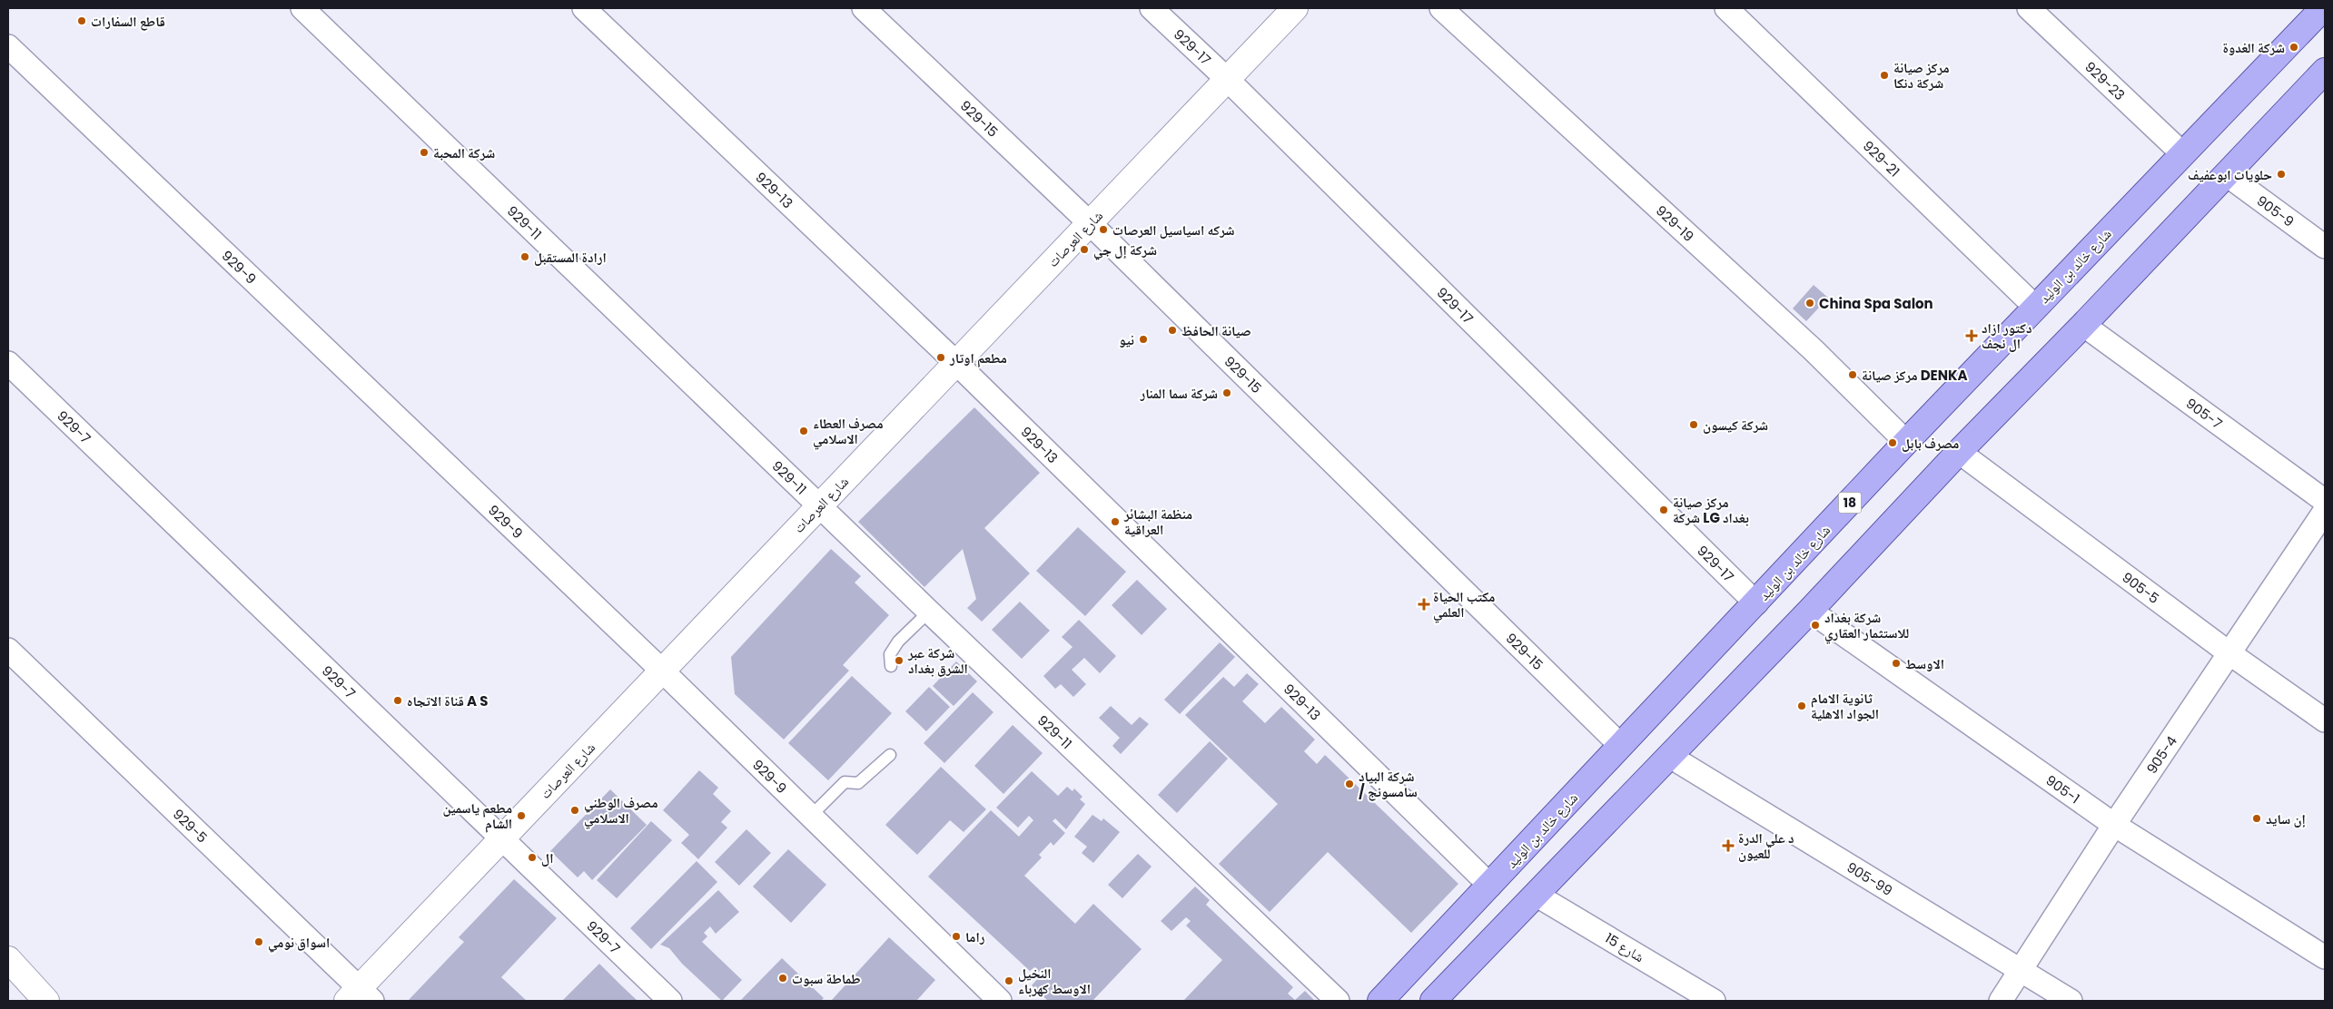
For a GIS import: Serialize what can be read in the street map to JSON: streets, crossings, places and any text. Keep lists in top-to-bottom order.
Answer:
{
  "streets": {
    "main road": ["شارع خالد بن الوليد", "18"],
    "street": [
      "929-17",
      "929-23",
      "929-15",
      "929-21",
      "929-13",
      "905-9",
      "929-11",
      "929-19",
      "شارع العرصات",
      "929-9",
      "905-7",
      "929-7",
      "905-5",
      "905-4",
      "905-1",
      "929-5",
      "905-99",
      "شارع 15"
    ]
  },
  "crossings": [
    ["929-17", "شارع العرصات"],
    ["929-17", "شارع خالد بن الوليد"],
    ["929-23", "شارع خالد بن الوليد"],
    ["929-15", "شارع العرصات"],
    ["929-15", "شارع خالد بن الوليد"],
    ["929-21", "شارع خالد بن الوليد"],
    ["929-13", "شارع العرصات"],
    ["929-13", "شارع خالد بن الوليد"],
    ["929-11", "شارع العرصات"],
    ["929-19", "شارع خالد بن الوليد"],
    ["شارع العرصات", "929-9"],
    ["شارع العرصات", "929-7"],
    ["شارع العرصات", "929-5"],
    ["905-5", "905-4"],
    ["905-4", "905-1"],
    ["905-4", "905-99"]
  ],
  "places": {
    "other": [
      "قاطع السفارات",
      "شركة الغدوة",
      "مركز صيانة شركة دنكا",
      "شركة المحبة",
      "حلويات ابوعفيف",
      "شركه اسياسيل العرصات",
      "شركة إل جي",
      "ارادة المستقبل",
      "China Spa Salon",
      "صيانة الحافظ",
      "نيو",
      "مطعم اوتار",
      "مركز صيانة DENKA",
      "شركة سما المنار",
      "شركة كيسون",
      "مصرف العطاء الاسلامي",
      "مصرف بابل",
      "مركز صيانة شركة LG بغداد",
      "منظمة البشائر العراقية",
      "شركة بغداد للاستثمار العقاري",
      "شركة عبر الشرق بغداد",
      "الاوسط",
      "قناة الاتجاه A S",
      "ثانوية الامام الجواد الاهلية",
      "شركة البياد / سامسونج",
      "مصرف الوطني الاسلامي",
      "مطعم ياسمين الشام",
      "إن سايد",
      "ال",
      "راما",
      "اسواق نومي",
      "طماطة سبوت",
      "النخيل الاوسط كهرباء"
    ],
    "health": ["دكتور ازاد ال نجف", "مكتب الحياة العلمي", "د علي الدرة للعيون"]
  }
}
